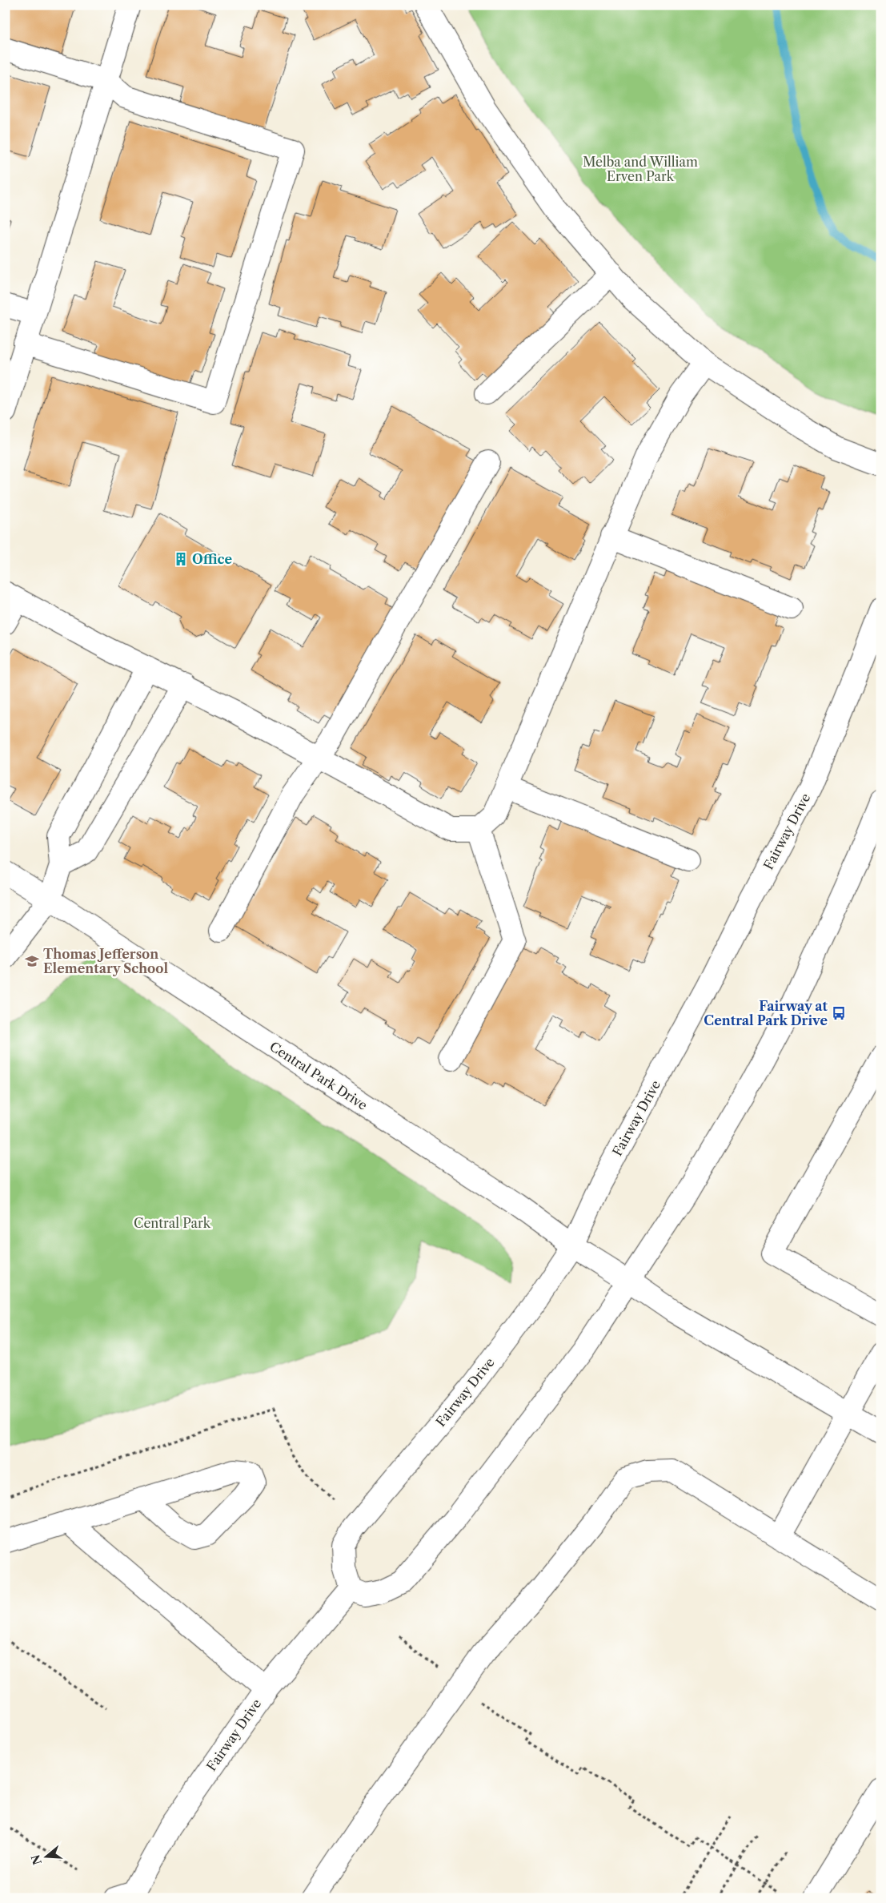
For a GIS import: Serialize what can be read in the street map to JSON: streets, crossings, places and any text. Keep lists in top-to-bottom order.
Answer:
{
  "streets": {
    "main road": ["Fairway Drive", "Central Park Drive"]
  },
  "crossings": [
    ["Fairway Drive", "Central Park Drive"]
  ],
  "parks": ["Melba and William Erven Park", "Central Park"],
  "places": {
    "building": ["Office"],
    "school or university": ["Thomas Jefferson Elementary School"],
    "bus stop": ["Fairway at Central Park Drive"]
  },
  "north": "left"
}
